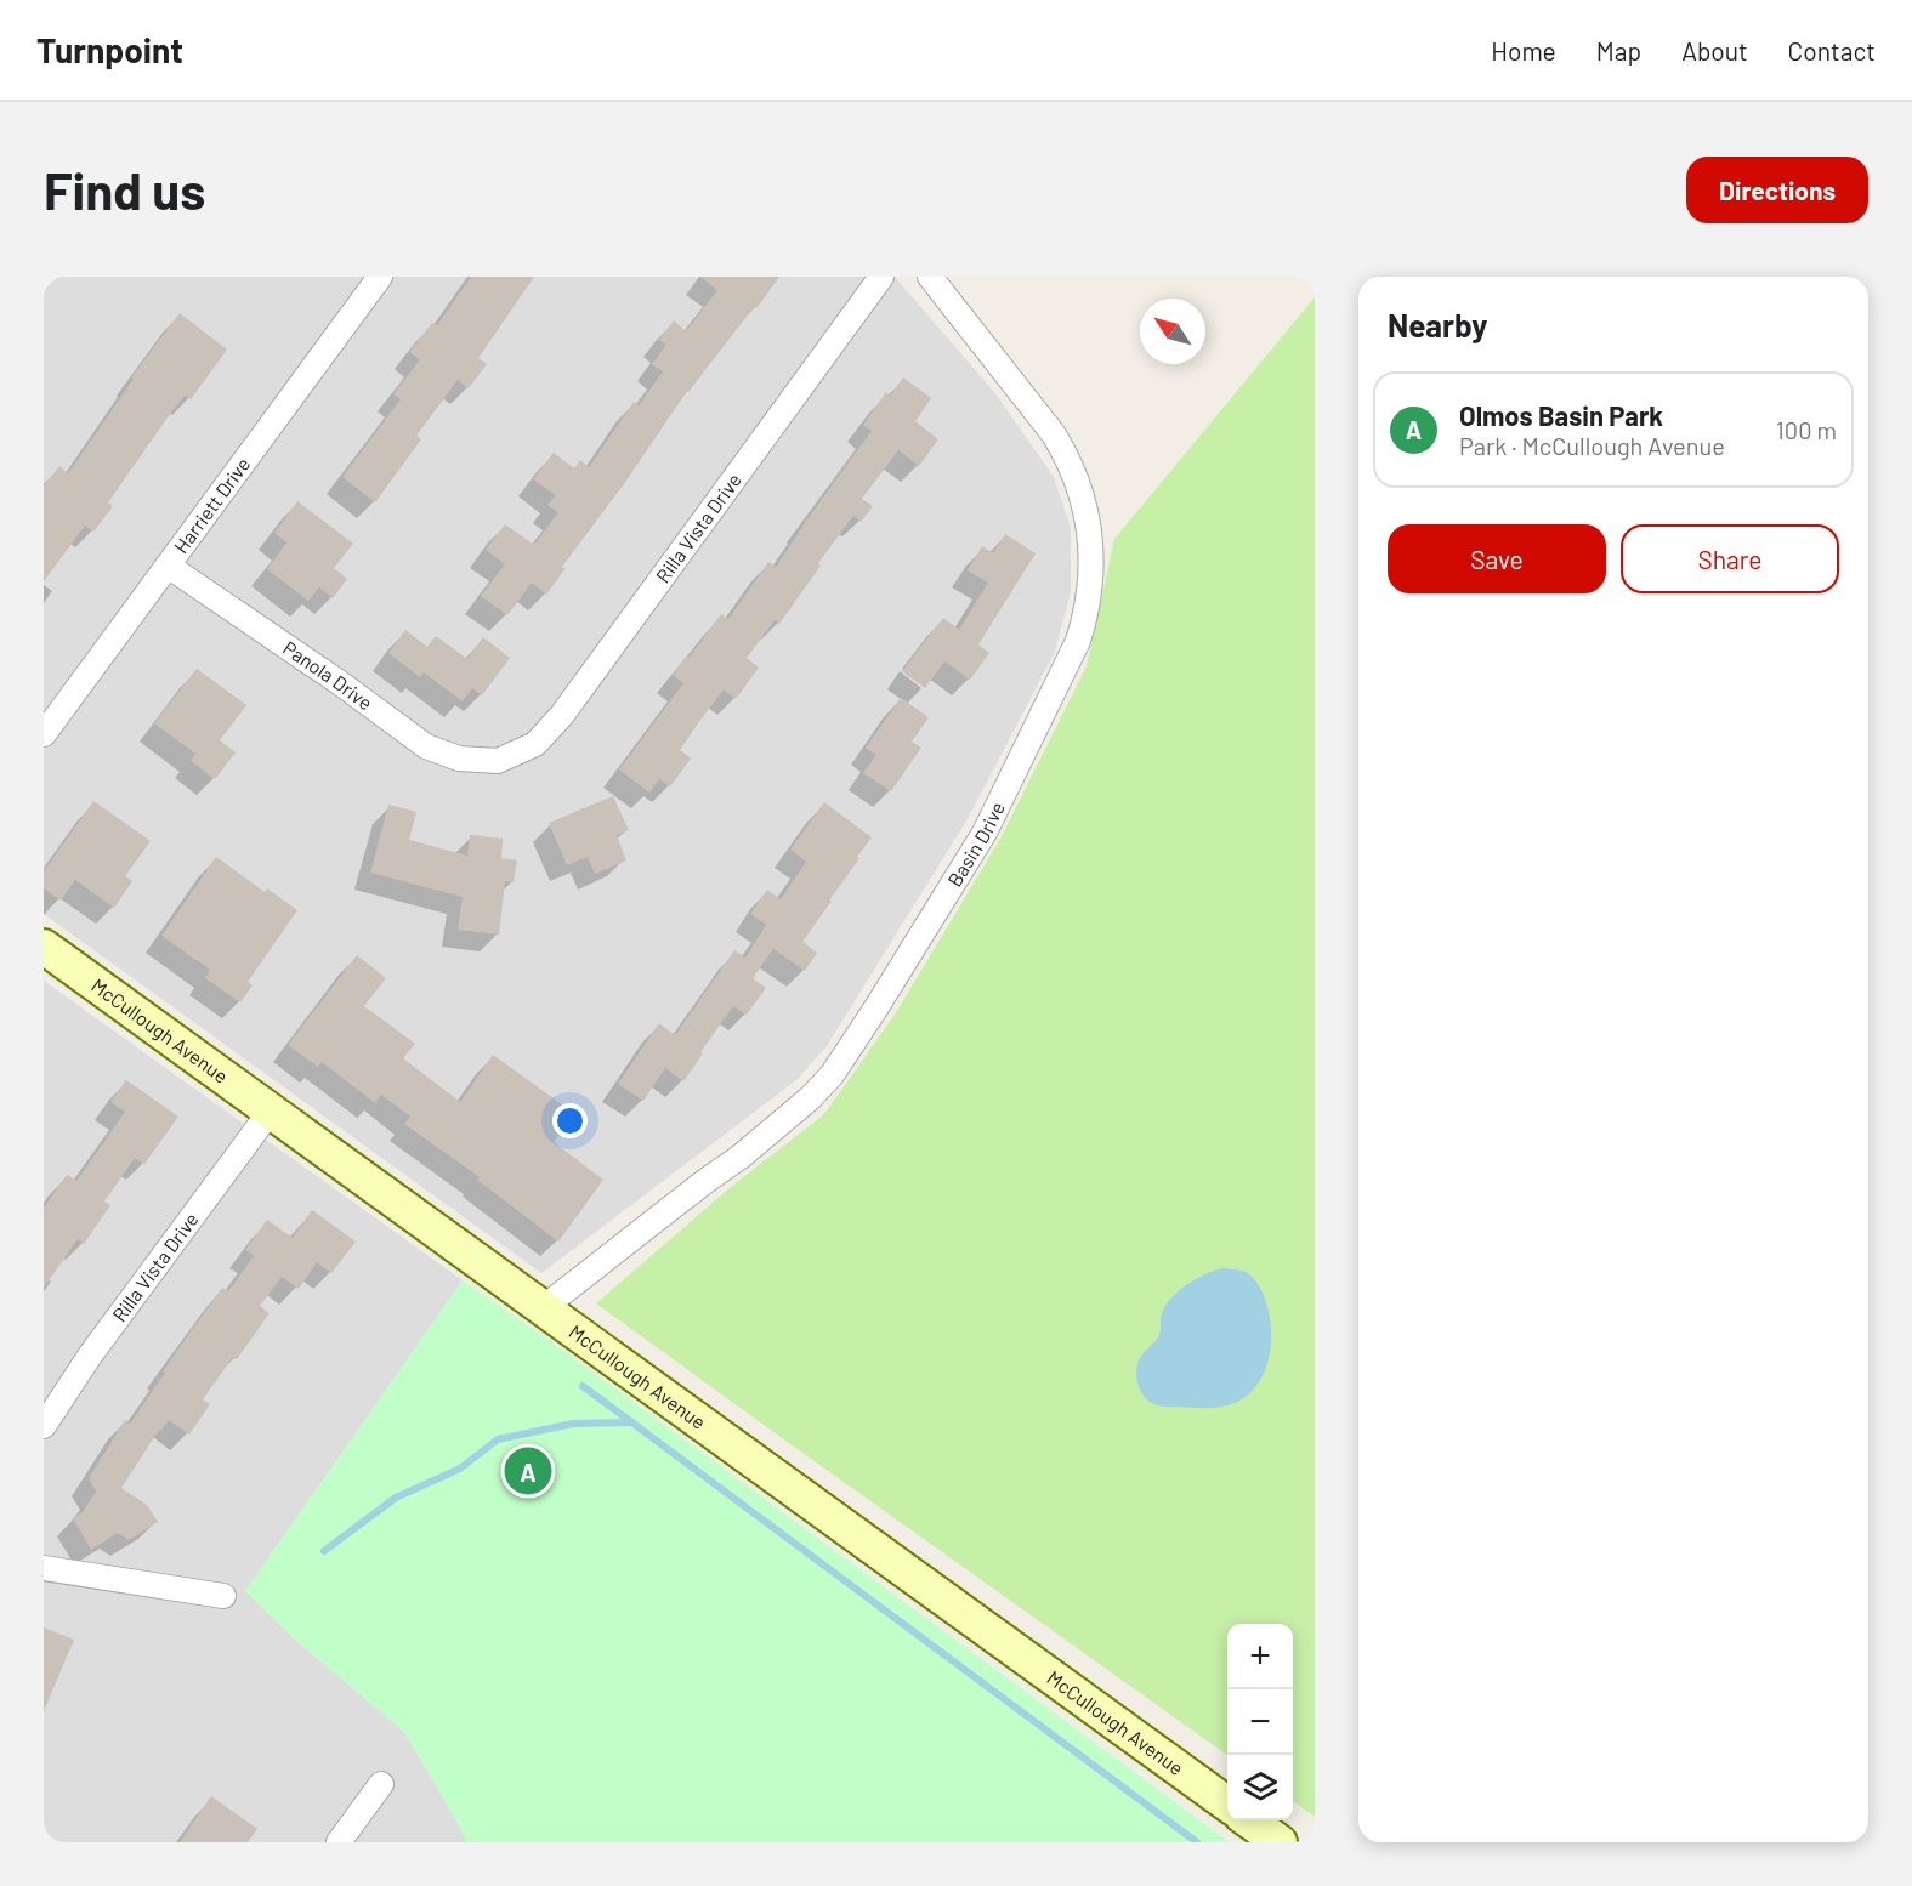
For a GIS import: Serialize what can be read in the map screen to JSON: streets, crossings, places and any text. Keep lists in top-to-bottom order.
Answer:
{
  "streets": {
    "main road": ["McCullough Avenue"],
    "street": [
      "Harriett Drive",
      "Rilla Vista Drive",
      "Panola Drive",
      "Basin Drive"
    ]
  },
  "crossings": [
    ["Harriett Drive", "Panola Drive"],
    ["Rilla Vista Drive", "Panola Drive"],
    ["Rilla Vista Drive", "McCullough Avenue"],
    ["Basin Drive", "McCullough Avenue"]
  ],
  "north": "top left",
  "page": {
    "header": "Turnpoint",
    "nav": [
      "Home",
      "Map",
      "About",
      "Contact"
    ],
    "buttons": [
      "Directions",
      ["Save", "Share"]
    ],
    "title": "Find us",
    "heading": "Nearby",
    "list": [
      {
        "mark": "A",
        "name": "Olmos Basin Park",
        "note": "Park · McCullough Avenue",
        "value": "100 m"
      }
    ],
    "pins": "A",
    "map_buttons": ["+", "−"]
  }
}
